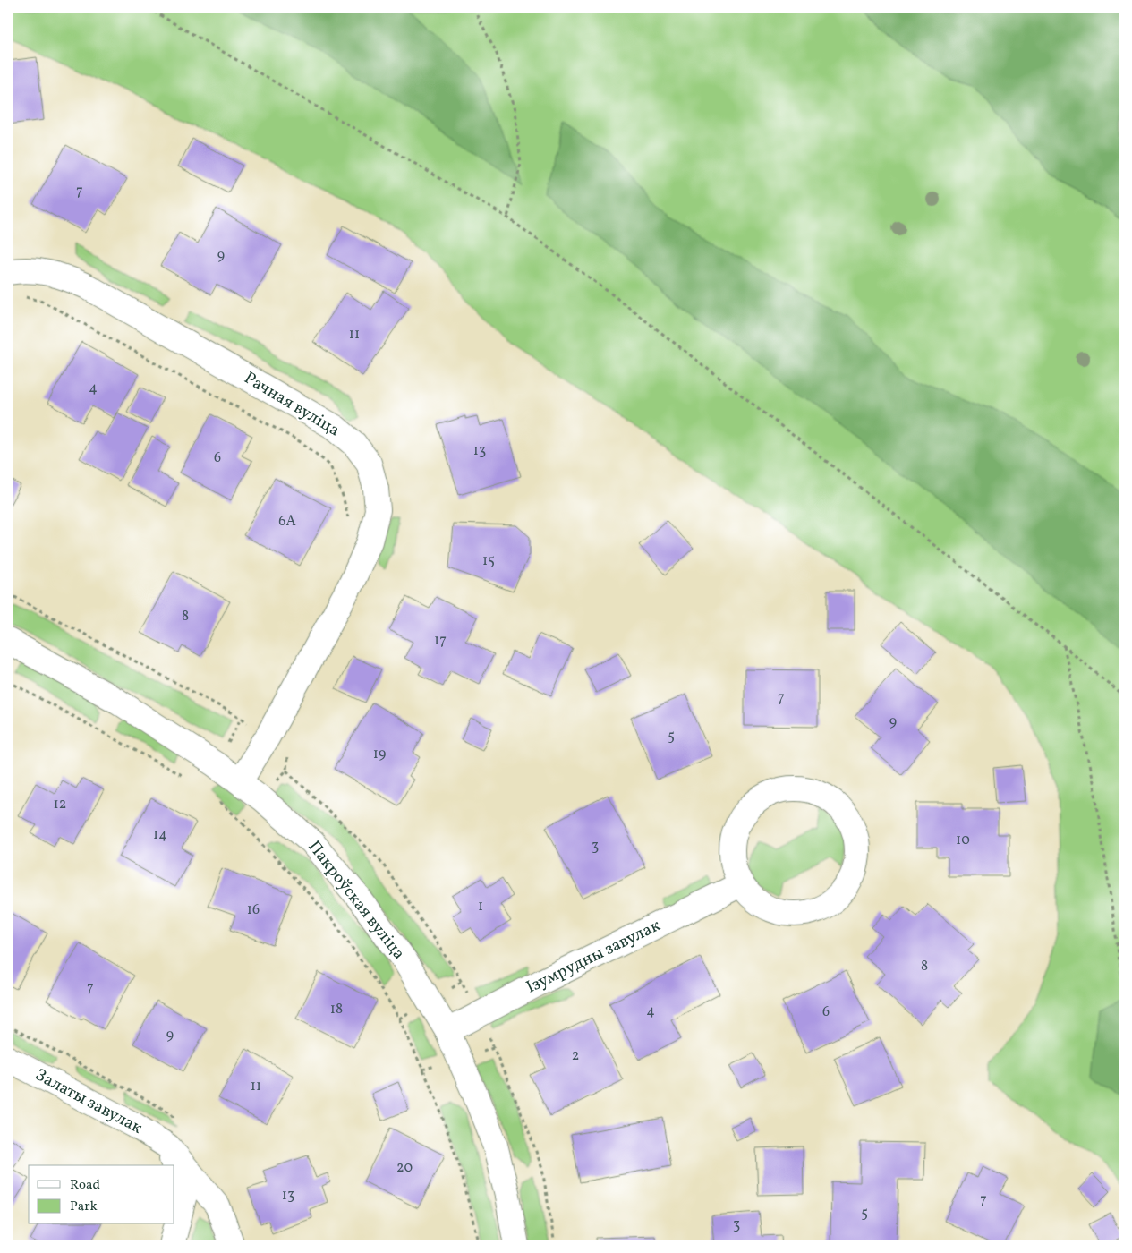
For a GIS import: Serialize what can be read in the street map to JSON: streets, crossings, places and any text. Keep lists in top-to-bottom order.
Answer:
{
  "streets": {
    "street": [
      "Рачная вуліца",
      "Пакроўская вуліца",
      "Ізумрудны завулак",
      "Залаты завулак"
    ]
  },
  "crossings": [
    ["Рачная вуліца", "Пакроўская вуліца"],
    ["Пакроўская вуліца", "Ізумрудны завулак"]
  ],
  "house_numbers": [
    "7",
    "9",
    "11",
    "4",
    "13",
    "6",
    "6А",
    "15",
    "8",
    "17",
    "7",
    "9",
    "5",
    "19",
    "12",
    "14",
    "10",
    "3",
    "1",
    "16",
    "8",
    "7",
    "18",
    "4",
    "6",
    "9",
    "2",
    "11",
    "20",
    "13",
    "7",
    "5",
    "3"
  ],
  "legend": ["Road", "Park"]
}
